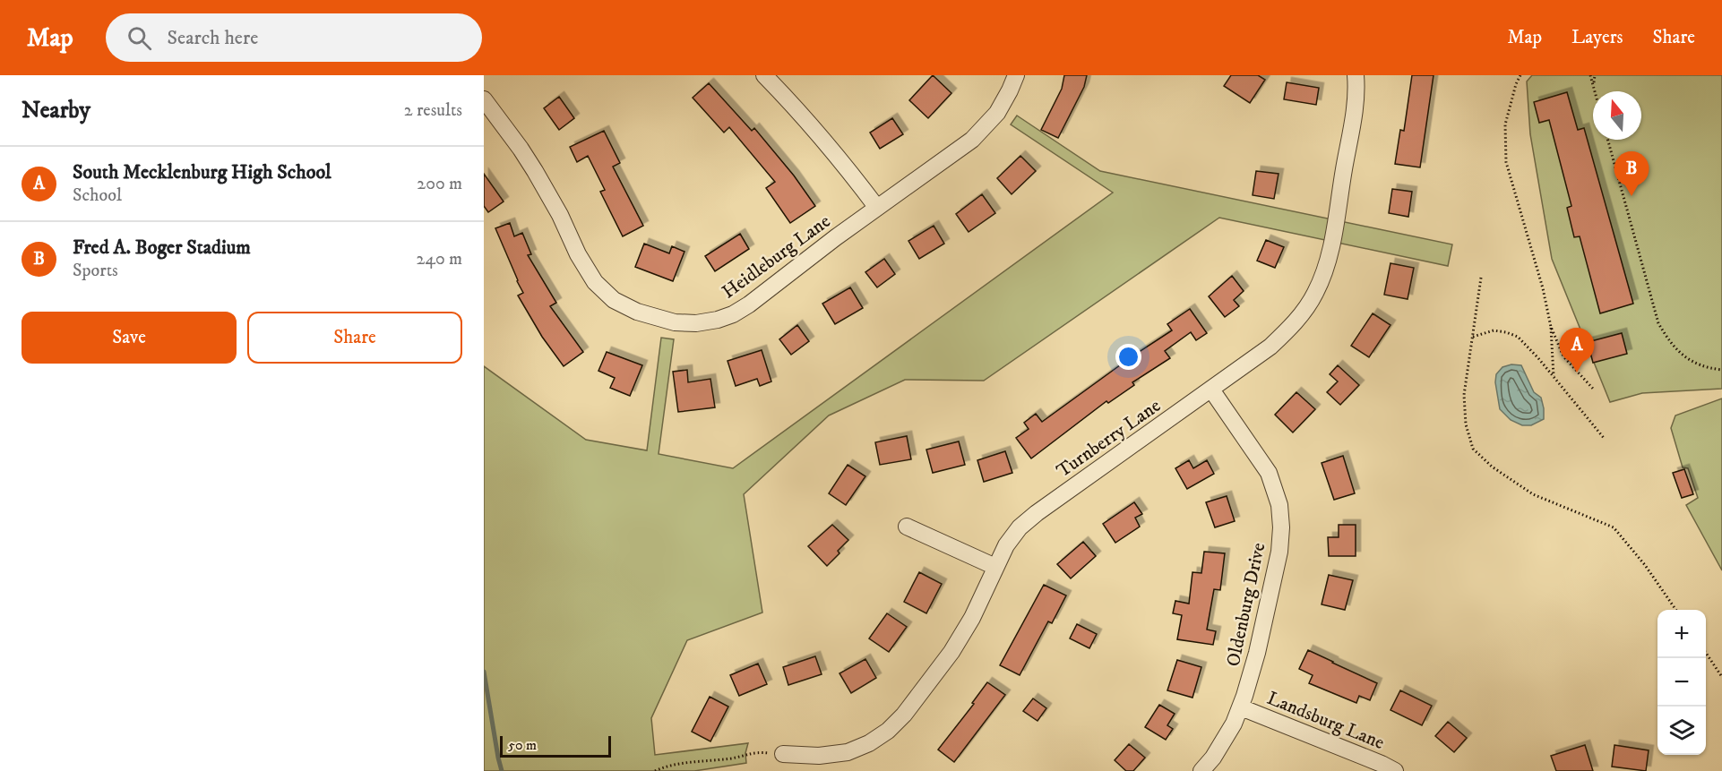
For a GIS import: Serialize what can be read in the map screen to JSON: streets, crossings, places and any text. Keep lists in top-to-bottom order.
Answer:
{
  "streets": {
    "street": [
      "Heidleburg Lane",
      "Turnberry Lane",
      "Oldenburg Drive",
      "Landsburg Lane"
    ]
  },
  "crossings": [
    ["Turnberry Lane", "Oldenburg Drive"],
    ["Oldenburg Drive", "Landsburg Lane"]
  ],
  "scale_bar": "50 m",
  "north": "top",
  "page": {
    "header": "Map",
    "search": "Search here",
    "nav": ["Map", "Layers", "Share"],
    "heading": ["Nearby", "2 results"],
    "list": [
      {
        "mark": "A",
        "name": "South Mecklenburg High School",
        "note": "School",
        "value": "200 m"
      },
      {
        "mark": "B",
        "name": "Fred A. Boger Stadium",
        "note": "Sports",
        "value": "240 m"
      }
    ],
    "pins": ["B", "A"],
    "buttons": ["Save", "Share"],
    "map_buttons": ["+", "−"],
    "scale": "50 m"
  }
}
